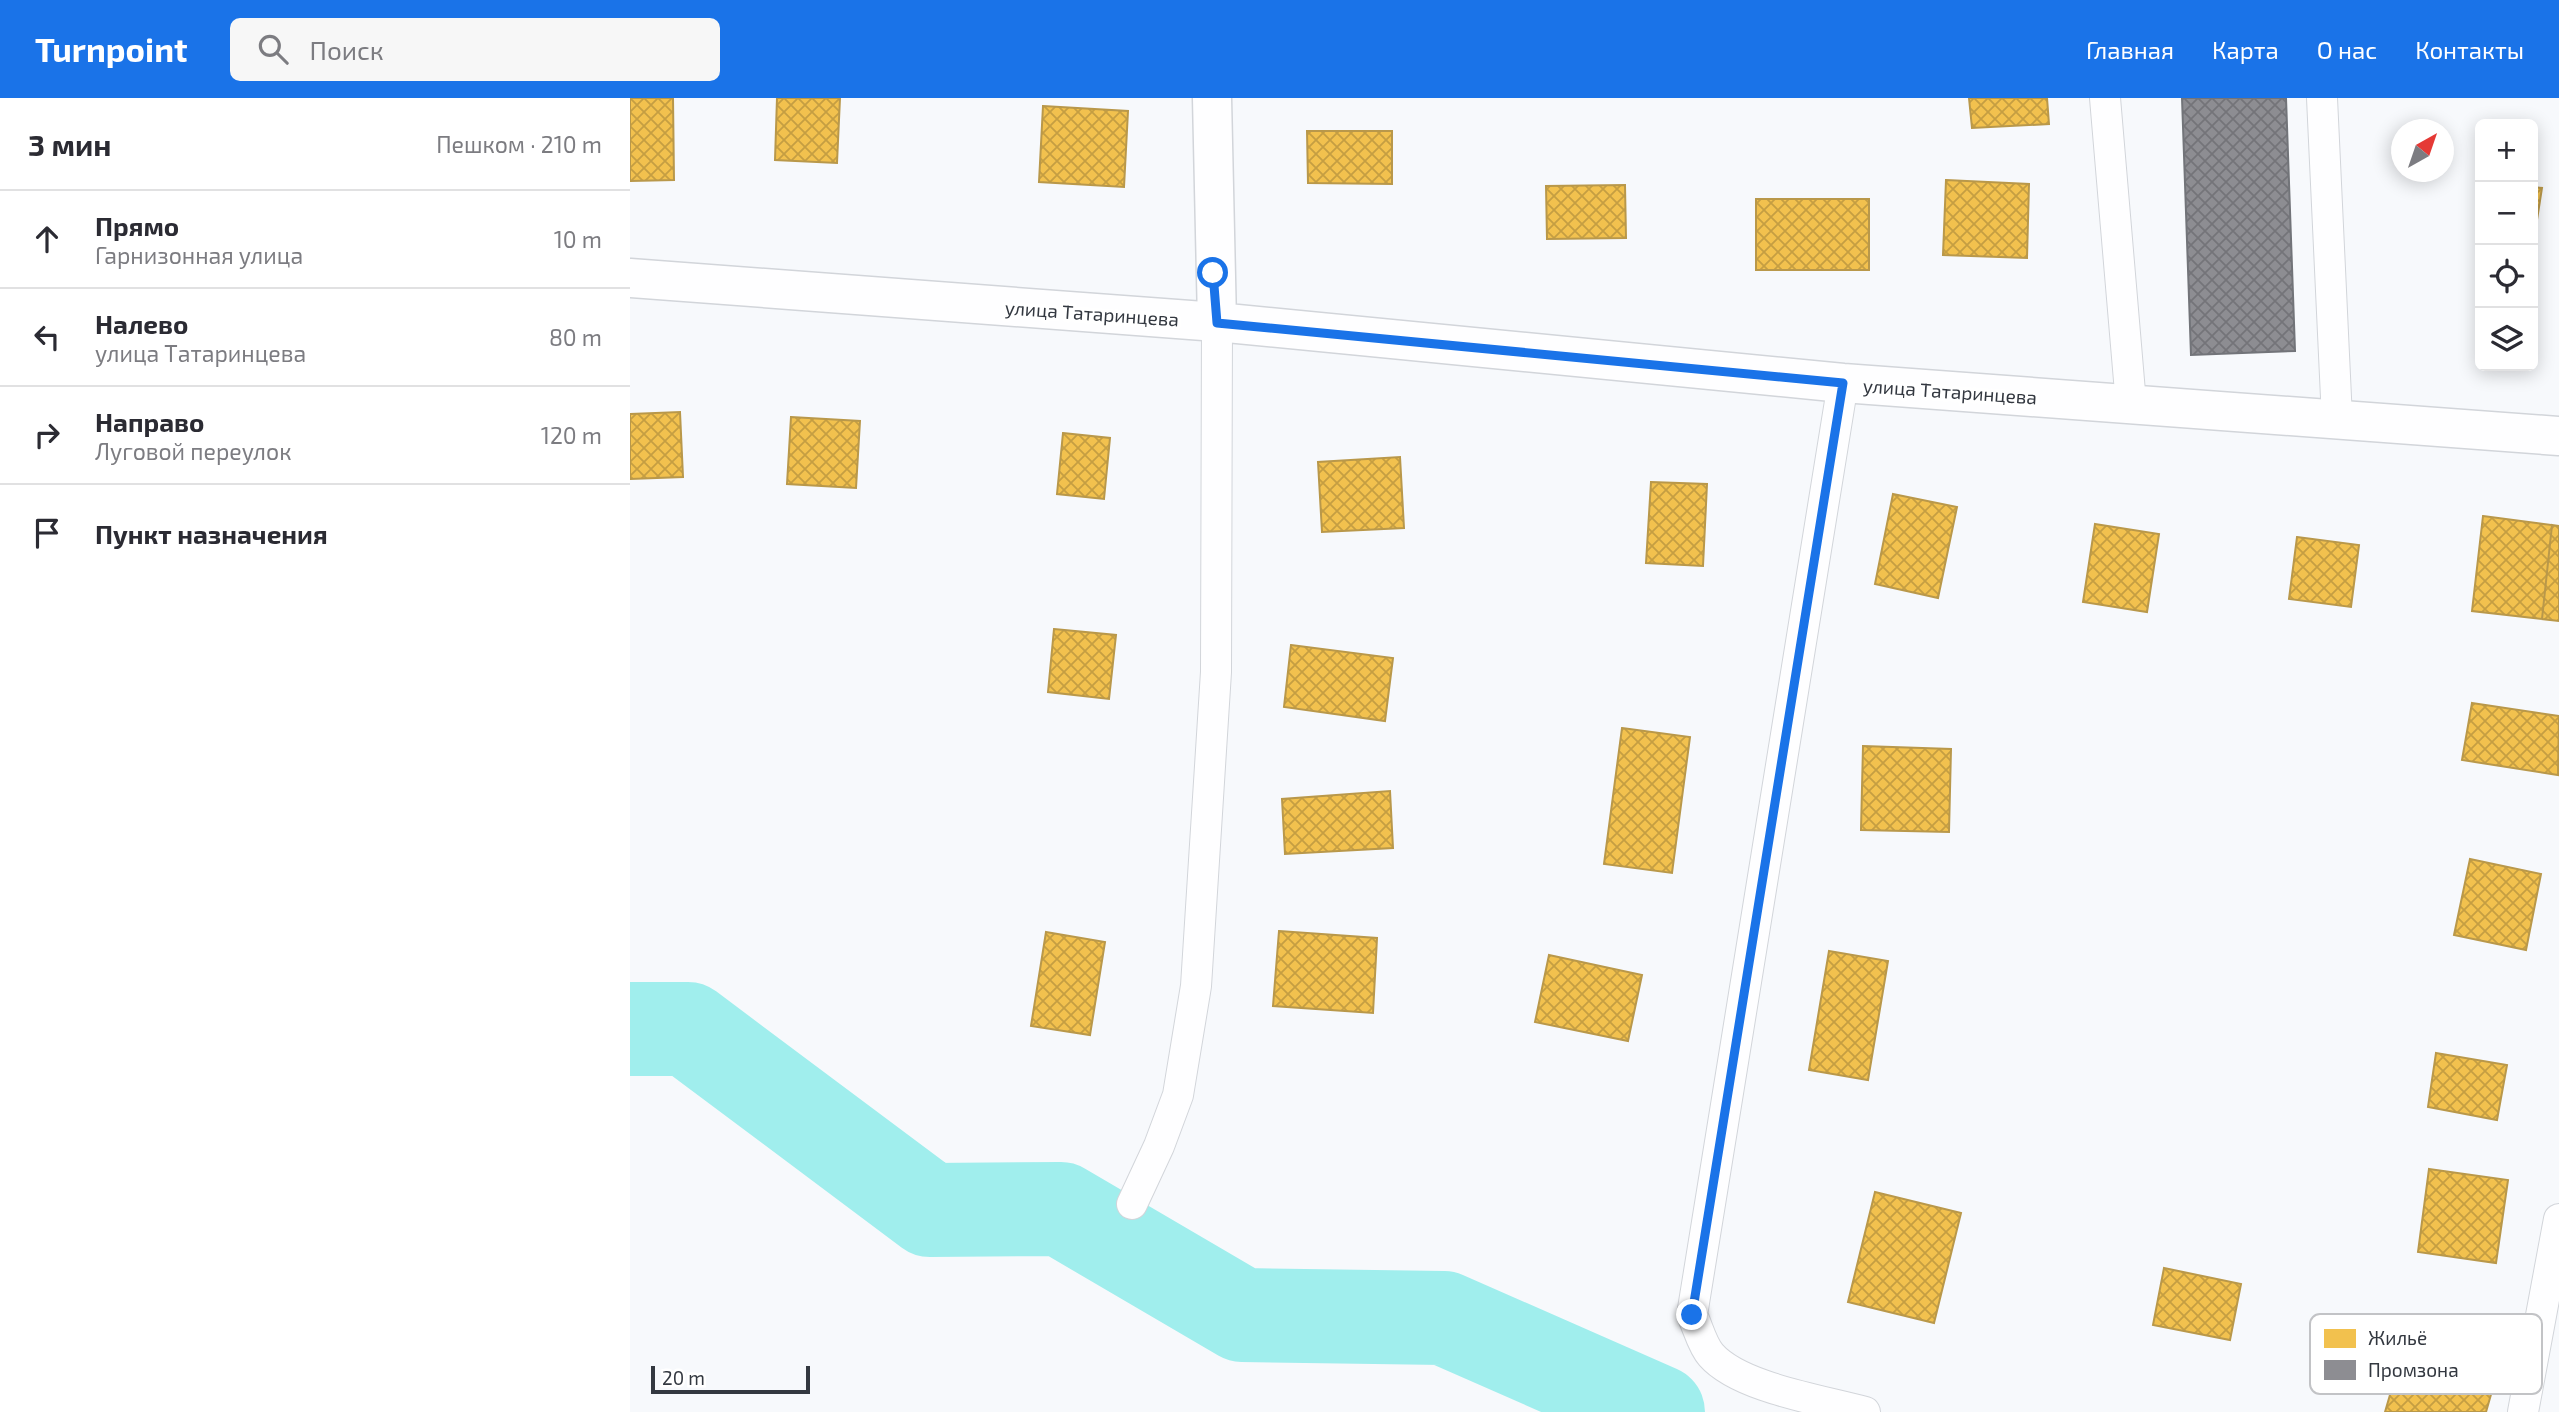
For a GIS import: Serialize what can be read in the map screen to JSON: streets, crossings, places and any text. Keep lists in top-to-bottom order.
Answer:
{
  "streets": {
    "street": ["улица Татаринцева"]
  },
  "legend": ["Жильё", "Промзона"],
  "scale_bar": "20 m",
  "north": "top right",
  "page": {
    "header": "Turnpoint",
    "search": "Поиск",
    "nav": [
      "Главная",
      "Карта",
      "О нас",
      "Контакты"
    ],
    "heading": ["3 мин", "Пешком · 210 m"],
    "map_buttons": ["+", "−"],
    "list": [
      ["Прямо", "Гарнизонная улица", "10 m"],
      ["Налево", "улица Татаринцева", "80 m"],
      ["Направо", "Луговой переулок", "120 m"],
      "Пункт назначения"
    ],
    "scale": "20 m"
  }
}
